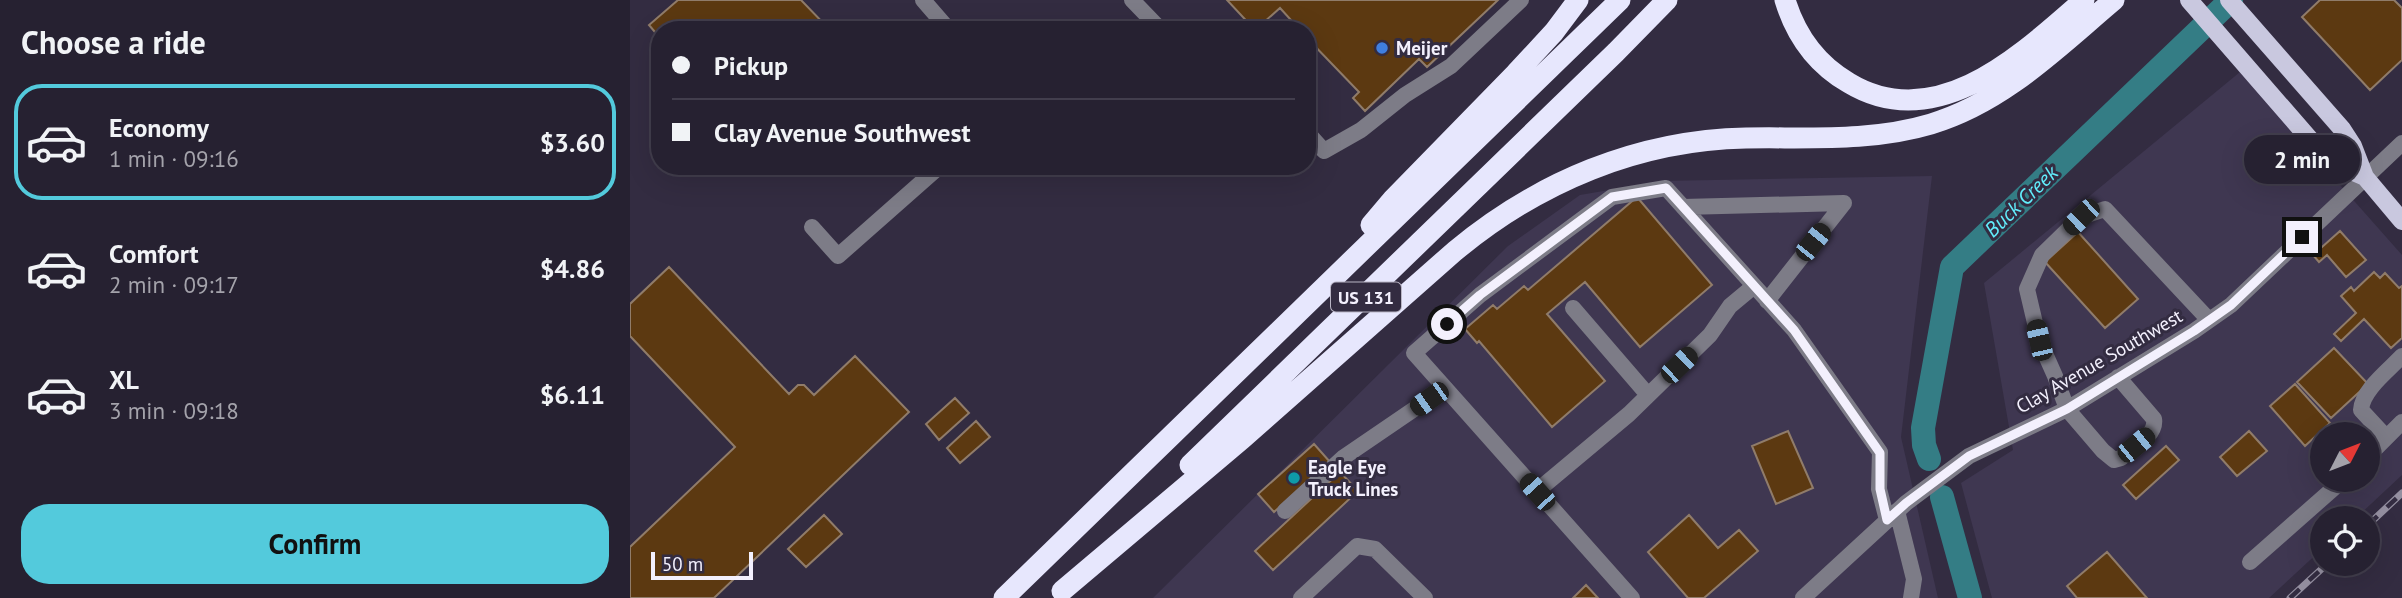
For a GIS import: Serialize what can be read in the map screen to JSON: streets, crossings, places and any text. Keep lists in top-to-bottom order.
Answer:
{
  "streets": {
    "highway": ["US 131"],
    "street": ["Clay Avenue Southwest"]
  },
  "water": ["Buck Creek"],
  "places": ["Meijer", "Eagle Eye Truck Lines"],
  "scale_bar": "50 m",
  "north": "top right",
  "page": {
    "heading": "Choose a ride",
    "banner": ["Pickup", "Clay Avenue Southwest"],
    "list": [
      {
        "name": "Economy",
        "note": "1 min · 09:16",
        "value": "$3.60"
      },
      {
        "name": "Comfort",
        "note": "2 min · 09:17",
        "value": "$4.86"
      },
      {
        "name": "XL",
        "note": "3 min · 09:18",
        "value": "$6.11"
      }
    ],
    "bubble": "2 min",
    "buttons": "Confirm",
    "scale": "50 m"
  }
}
